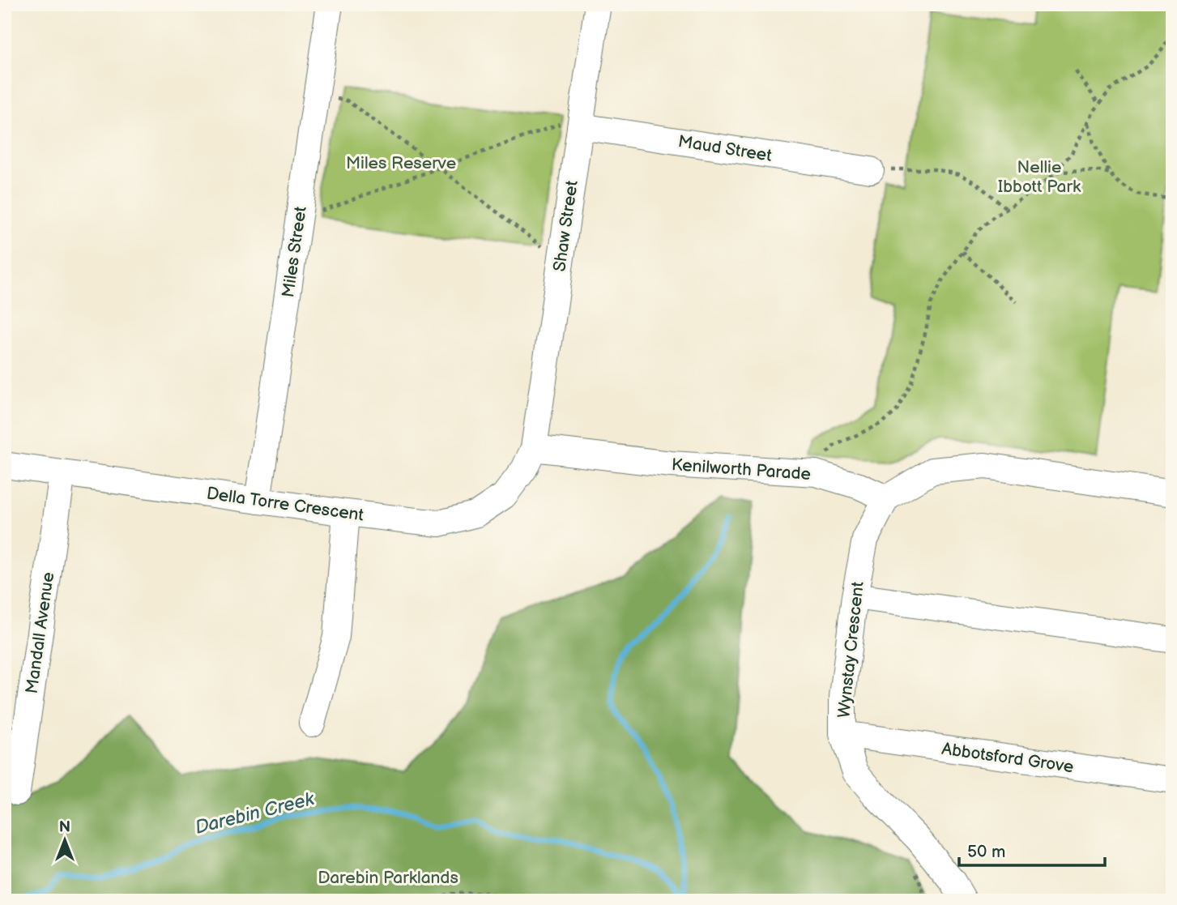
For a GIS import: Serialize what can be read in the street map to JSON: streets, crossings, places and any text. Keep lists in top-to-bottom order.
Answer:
{
  "streets": {
    "street": [
      "Maud Street",
      "Shaw Street",
      "Miles Street",
      "Kenilworth Parade",
      "Della Torre Crescent",
      "Mandall Avenue",
      "Wynstay Crescent",
      "Abbotsford Grove"
    ]
  },
  "crossings": [
    ["Maud Street", "Shaw Street"],
    ["Shaw Street", "Kenilworth Parade"],
    ["Shaw Street", "Della Torre Crescent"],
    ["Miles Street", "Della Torre Crescent"],
    ["Kenilworth Parade", "Della Torre Crescent"],
    ["Kenilworth Parade", "Wynstay Crescent"],
    ["Della Torre Crescent", "Mandall Avenue"],
    ["Wynstay Crescent", "Abbotsford Grove"]
  ],
  "water": ["Darebin Creek"],
  "parks": ["Miles Reserve", "Nellie Ibbott Park", "Darebin Parklands"],
  "scale_bar": "50 m",
  "north": "top"
}
